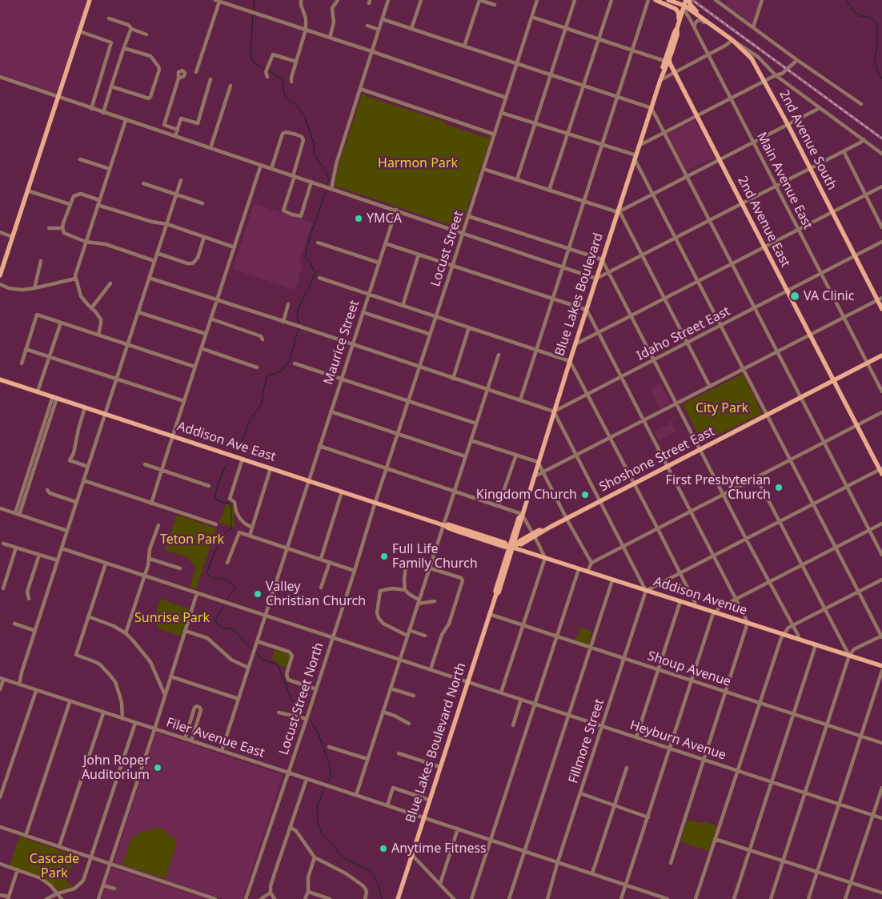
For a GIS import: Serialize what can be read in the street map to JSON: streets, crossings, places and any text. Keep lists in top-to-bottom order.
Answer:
{
  "streets": {
    "main road": [
      "2nd Avenue South",
      "2nd Avenue East",
      "Blue Lakes Boulevard",
      "Addison Ave East",
      "Shoshone Street East",
      "Addison Avenue",
      "Blue Lakes Boulevard North"
    ],
    "street": [
      "Main Avenue East",
      "Locust Street",
      "Idaho Street East",
      "Maurice Street",
      "Shoup Avenue",
      "Locust Street North",
      "Filer Avenue East",
      "Heyburn Avenue",
      "Fillmore Street"
    ]
  },
  "crossings": [
    ["2nd Avenue South", "Main Avenue East"],
    ["2nd Avenue South", "Idaho Street East"],
    ["Main Avenue East", "Idaho Street East"],
    ["Main Avenue East", "Shoshone Street East"],
    ["2nd Avenue East", "Blue Lakes Boulevard"],
    ["2nd Avenue East", "Idaho Street East"],
    ["2nd Avenue East", "Shoshone Street East"],
    ["Locust Street", "Addison Ave East"],
    ["Locust Street", "Locust Street North"],
    ["Blue Lakes Boulevard", "Idaho Street East"],
    ["Blue Lakes Boulevard", "Addison Ave East"],
    ["Blue Lakes Boulevard", "Shoshone Street East"],
    ["Blue Lakes Boulevard", "Addison Avenue"],
    ["Blue Lakes Boulevard", "Blue Lakes Boulevard North"],
    ["Maurice Street", "Addison Ave East"],
    ["Maurice Street", "Filer Avenue East"],
    ["Maurice Street", "Heyburn Avenue"],
    ["Addison Ave East", "Shoshone Street East"],
    ["Addison Ave East", "Addison Avenue"],
    ["Addison Ave East", "Locust Street North"],
    ["Addison Ave East", "Blue Lakes Boulevard North"],
    ["Shoshone Street East", "Addison Avenue"],
    ["Shoshone Street East", "Blue Lakes Boulevard North"],
    ["Addison Avenue", "Fillmore Street"],
    ["Addison Avenue", "Blue Lakes Boulevard North"],
    ["Shoup Avenue", "Fillmore Street"],
    ["Shoup Avenue", "Blue Lakes Boulevard North"],
    ["Locust Street North", "Filer Avenue East"],
    ["Locust Street North", "Heyburn Avenue"],
    ["Filer Avenue East", "Fillmore Street"],
    ["Filer Avenue East", "Blue Lakes Boulevard North"],
    ["Heyburn Avenue", "Fillmore Street"],
    ["Heyburn Avenue", "Blue Lakes Boulevard North"]
  ],
  "parks": [
    "Harmon Park",
    "City Park",
    "Teton Park",
    "Sunrise Park",
    "Cascade Park"
  ],
  "places": [
    "YMCA",
    "VA Clinic",
    "First Presbyterian Church",
    "Kingdom Church",
    "Full Life Family Church",
    "Valley Christian Church",
    "John Roper Auditorium",
    "Anytime Fitness"
  ]
}
